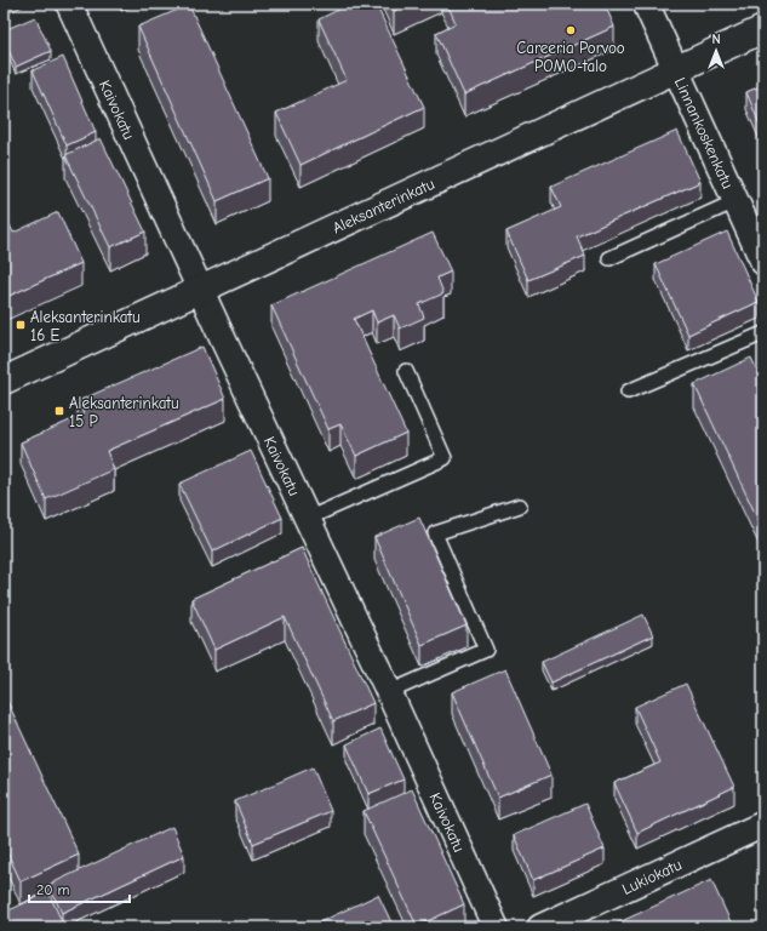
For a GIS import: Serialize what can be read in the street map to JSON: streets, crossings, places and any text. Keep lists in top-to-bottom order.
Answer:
{
  "streets": {
    "main road": ["Aleksanterinkatu"],
    "street": ["Kaivokatu", "Linnankoskenkatu", "Lukiokatu"]
  },
  "crossings": [
    ["Kaivokatu", "Aleksanterinkatu"],
    ["Linnankoskenkatu", "Aleksanterinkatu"]
  ],
  "places": {
    "other": ["Careeria Porvoo POMO-talo"],
    "transit": ["Aleksanterinkatu 16 E", "Aleksanterinkatu 15 P"]
  },
  "scale_bar": "20 m",
  "north": "top"
}
